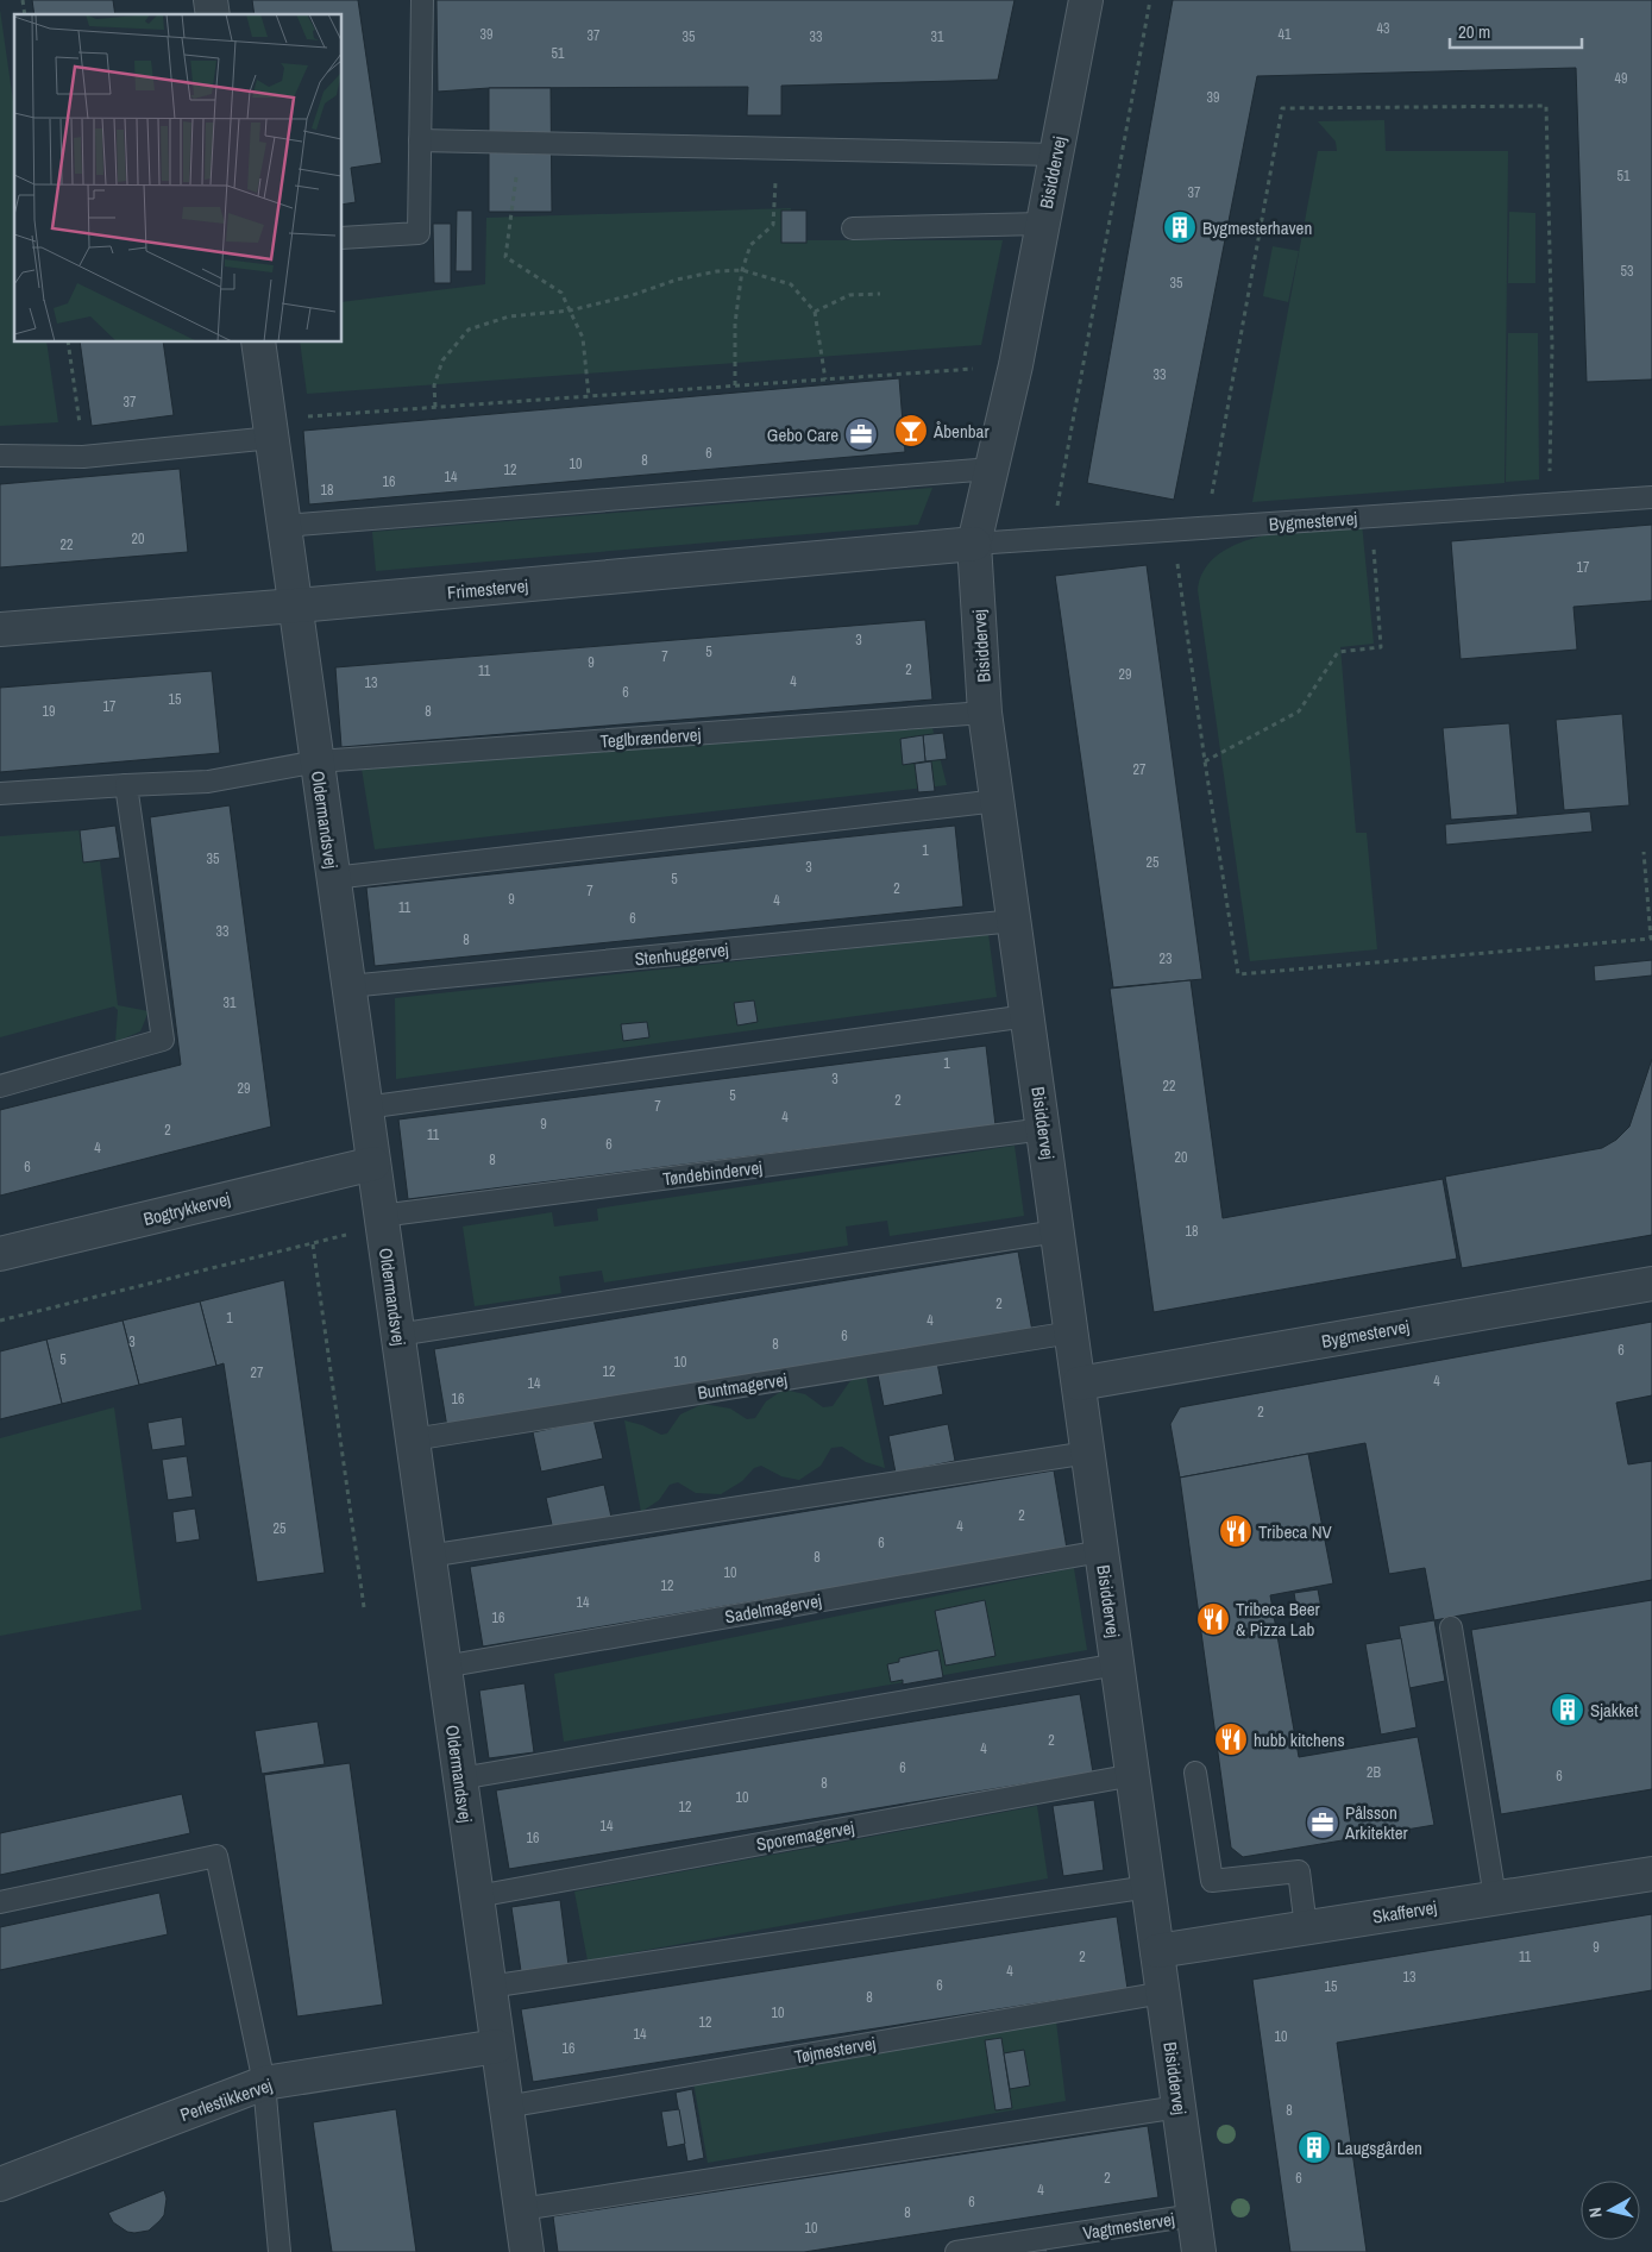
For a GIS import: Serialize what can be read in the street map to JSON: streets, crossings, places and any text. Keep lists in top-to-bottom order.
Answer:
{
  "streets": {
    "street": [
      "Bisiddervej",
      "Bygmestervej",
      "Frimestervej",
      "Oldermandsvej",
      "Bogtrykkervej",
      "Skaffervej",
      "Perlestikkervej"
    ],
    "lane": [
      "Teglbrændervej",
      "Stenhuggervej",
      "Tøndebindervej",
      "Buntmagervej",
      "Sadelmagervej",
      "Sporemagervej",
      "Tøjmestervej",
      "Vagtmestervej"
    ]
  },
  "crossings": [
    ["Bisiddervej", "Bygmestervej"],
    ["Bisiddervej", "Frimestervej"],
    ["Bisiddervej", "Teglbrændervej"],
    ["Bisiddervej", "Stenhuggervej"],
    ["Bisiddervej", "Tøndebindervej"],
    ["Bisiddervej", "Buntmagervej"],
    ["Bisiddervej", "Sadelmagervej"],
    ["Bisiddervej", "Sporemagervej"],
    ["Bisiddervej", "Skaffervej"],
    ["Bisiddervej", "Tøjmestervej"],
    ["Bisiddervej", "Vagtmestervej"],
    ["Bygmestervej", "Frimestervej"],
    ["Frimestervej", "Oldermandsvej"],
    ["Teglbrændervej", "Oldermandsvej"],
    ["Oldermandsvej", "Stenhuggervej"],
    ["Oldermandsvej", "Tøndebindervej"],
    ["Oldermandsvej", "Bogtrykkervej"],
    ["Oldermandsvej", "Buntmagervej"],
    ["Oldermandsvej", "Sadelmagervej"],
    ["Oldermandsvej", "Sporemagervej"],
    ["Oldermandsvej", "Tøjmestervej"],
    ["Oldermandsvej", "Perlestikkervej"]
  ],
  "places": {
    "building": ["Bygmesterhaven", "Sjakket", "Laugsgården"],
    "bar": ["Åbenbar"],
    "office": ["Gebo Care", "Pålsson Arkitekter"],
    "restaurant": ["Tribeca NV", "Tribeca Beer & Pizza Lab", "hubb kitchens"]
  },
  "house_numbers": [
    "43",
    "39",
    "41",
    "37",
    "35",
    "33",
    "31",
    "51",
    "49",
    "39",
    "51",
    "37",
    "53",
    "35",
    "33",
    "37",
    "6",
    "8",
    "10",
    "12",
    "14",
    "16",
    "18",
    "20",
    "22",
    "17",
    "3",
    "5",
    "7",
    "9",
    "2",
    "11",
    "29",
    "4",
    "13",
    "6",
    "15",
    "17",
    "19",
    "8",
    "27",
    "1",
    "35",
    "25",
    "3",
    "5",
    "2",
    "7",
    "9",
    "4",
    "11",
    "6",
    "33",
    "8",
    "23",
    "31",
    "1",
    "3",
    "22",
    "29",
    "5",
    "2",
    "7",
    "4",
    "9",
    "2",
    "11",
    "6",
    "4",
    "20",
    "8",
    "6",
    "18",
    "2",
    "1",
    "4",
    "6",
    "3",
    "8",
    "6",
    "5",
    "10",
    "12",
    "27",
    "4",
    "14",
    "16",
    "2",
    "2",
    "4",
    "25",
    "6",
    "8",
    "10",
    "12",
    "14",
    "16",
    "2",
    "4",
    "6",
    "2B",
    "6",
    "8",
    "10",
    "12",
    "14",
    "16",
    "9",
    "2",
    "11",
    "4",
    "13",
    "6",
    "15",
    "8",
    "10",
    "12",
    "14",
    "10",
    "16",
    "8",
    "2",
    "6",
    "4",
    "6",
    "8",
    "10"
  ],
  "scale_bar": "20 m",
  "north": "left"
}
